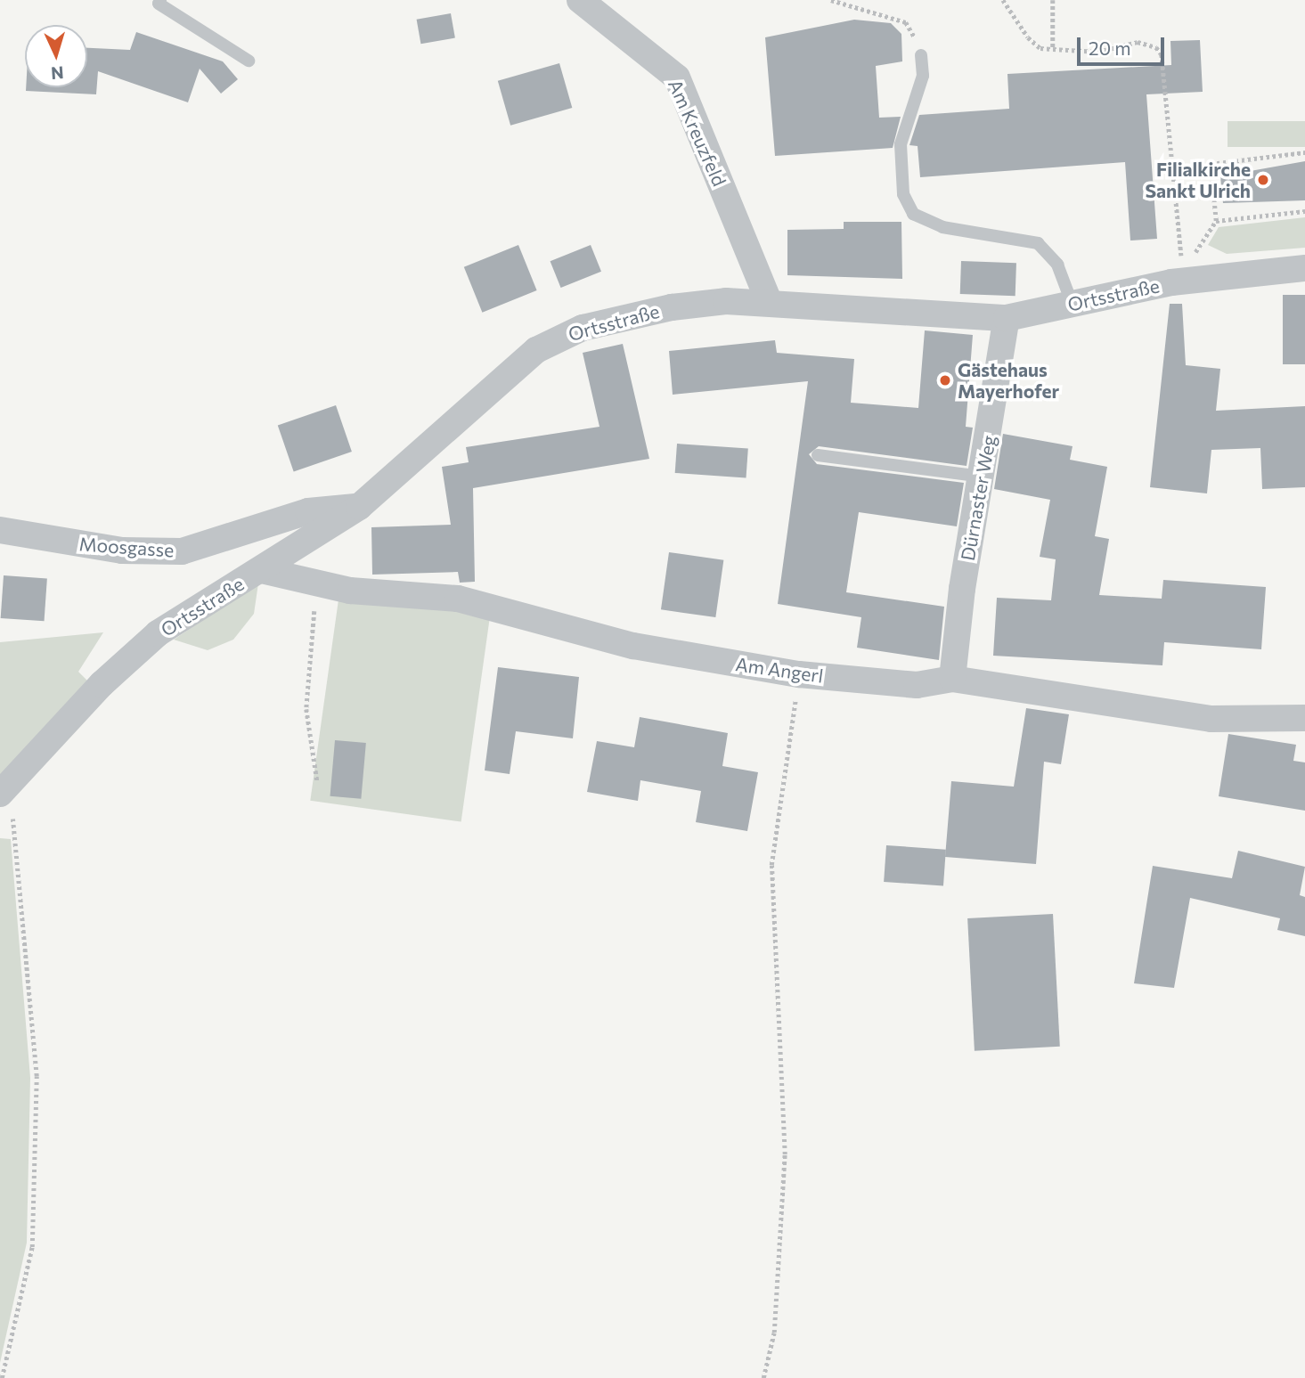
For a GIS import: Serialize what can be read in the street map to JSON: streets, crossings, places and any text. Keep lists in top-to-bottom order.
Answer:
{
  "streets": {
    "street": [
      "Am Kreuzfeld",
      "Ortsstraße",
      "Dürnaster Weg",
      "Moosgasse",
      "Am Angerl"
    ]
  },
  "crossings": [
    ["Am Kreuzfeld", "Ortsstraße"],
    ["Ortsstraße", "Dürnaster Weg"],
    ["Ortsstraße", "Moosgasse"],
    ["Ortsstraße", "Am Angerl"],
    ["Dürnaster Weg", "Am Angerl"]
  ],
  "places": ["Filialkirche Sankt Ulrich", "Gästehaus Mayerhofer"],
  "scale_bar": "20 m",
  "north": "bottom"
}
